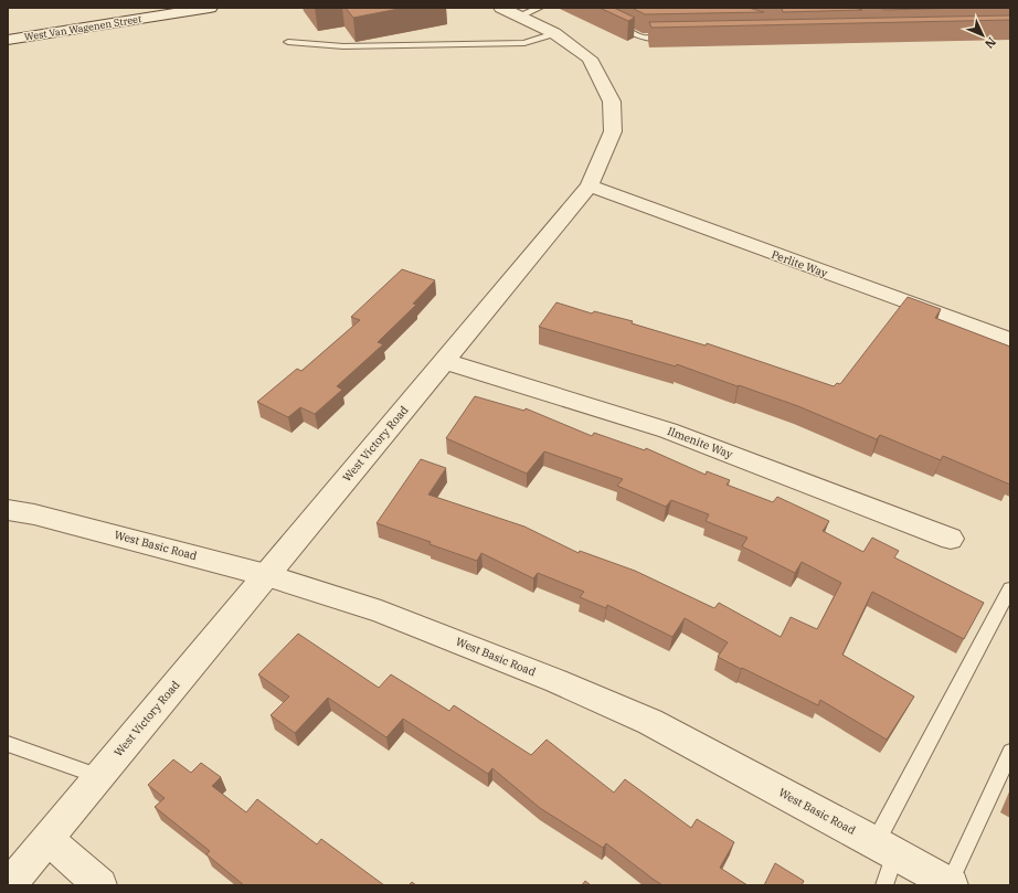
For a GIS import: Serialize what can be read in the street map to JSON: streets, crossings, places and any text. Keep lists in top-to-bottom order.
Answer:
{
  "streets": {
    "street": [
      "West Van Wagenen Street",
      "Perlite Way",
      "Ilmenite Way",
      "West Victory Road",
      "West Basic Road"
    ]
  },
  "crossings": [
    ["Perlite Way", "West Victory Road"],
    ["Ilmenite Way", "West Victory Road"],
    ["West Victory Road", "West Basic Road"]
  ],
  "north": "bottom right"
}
